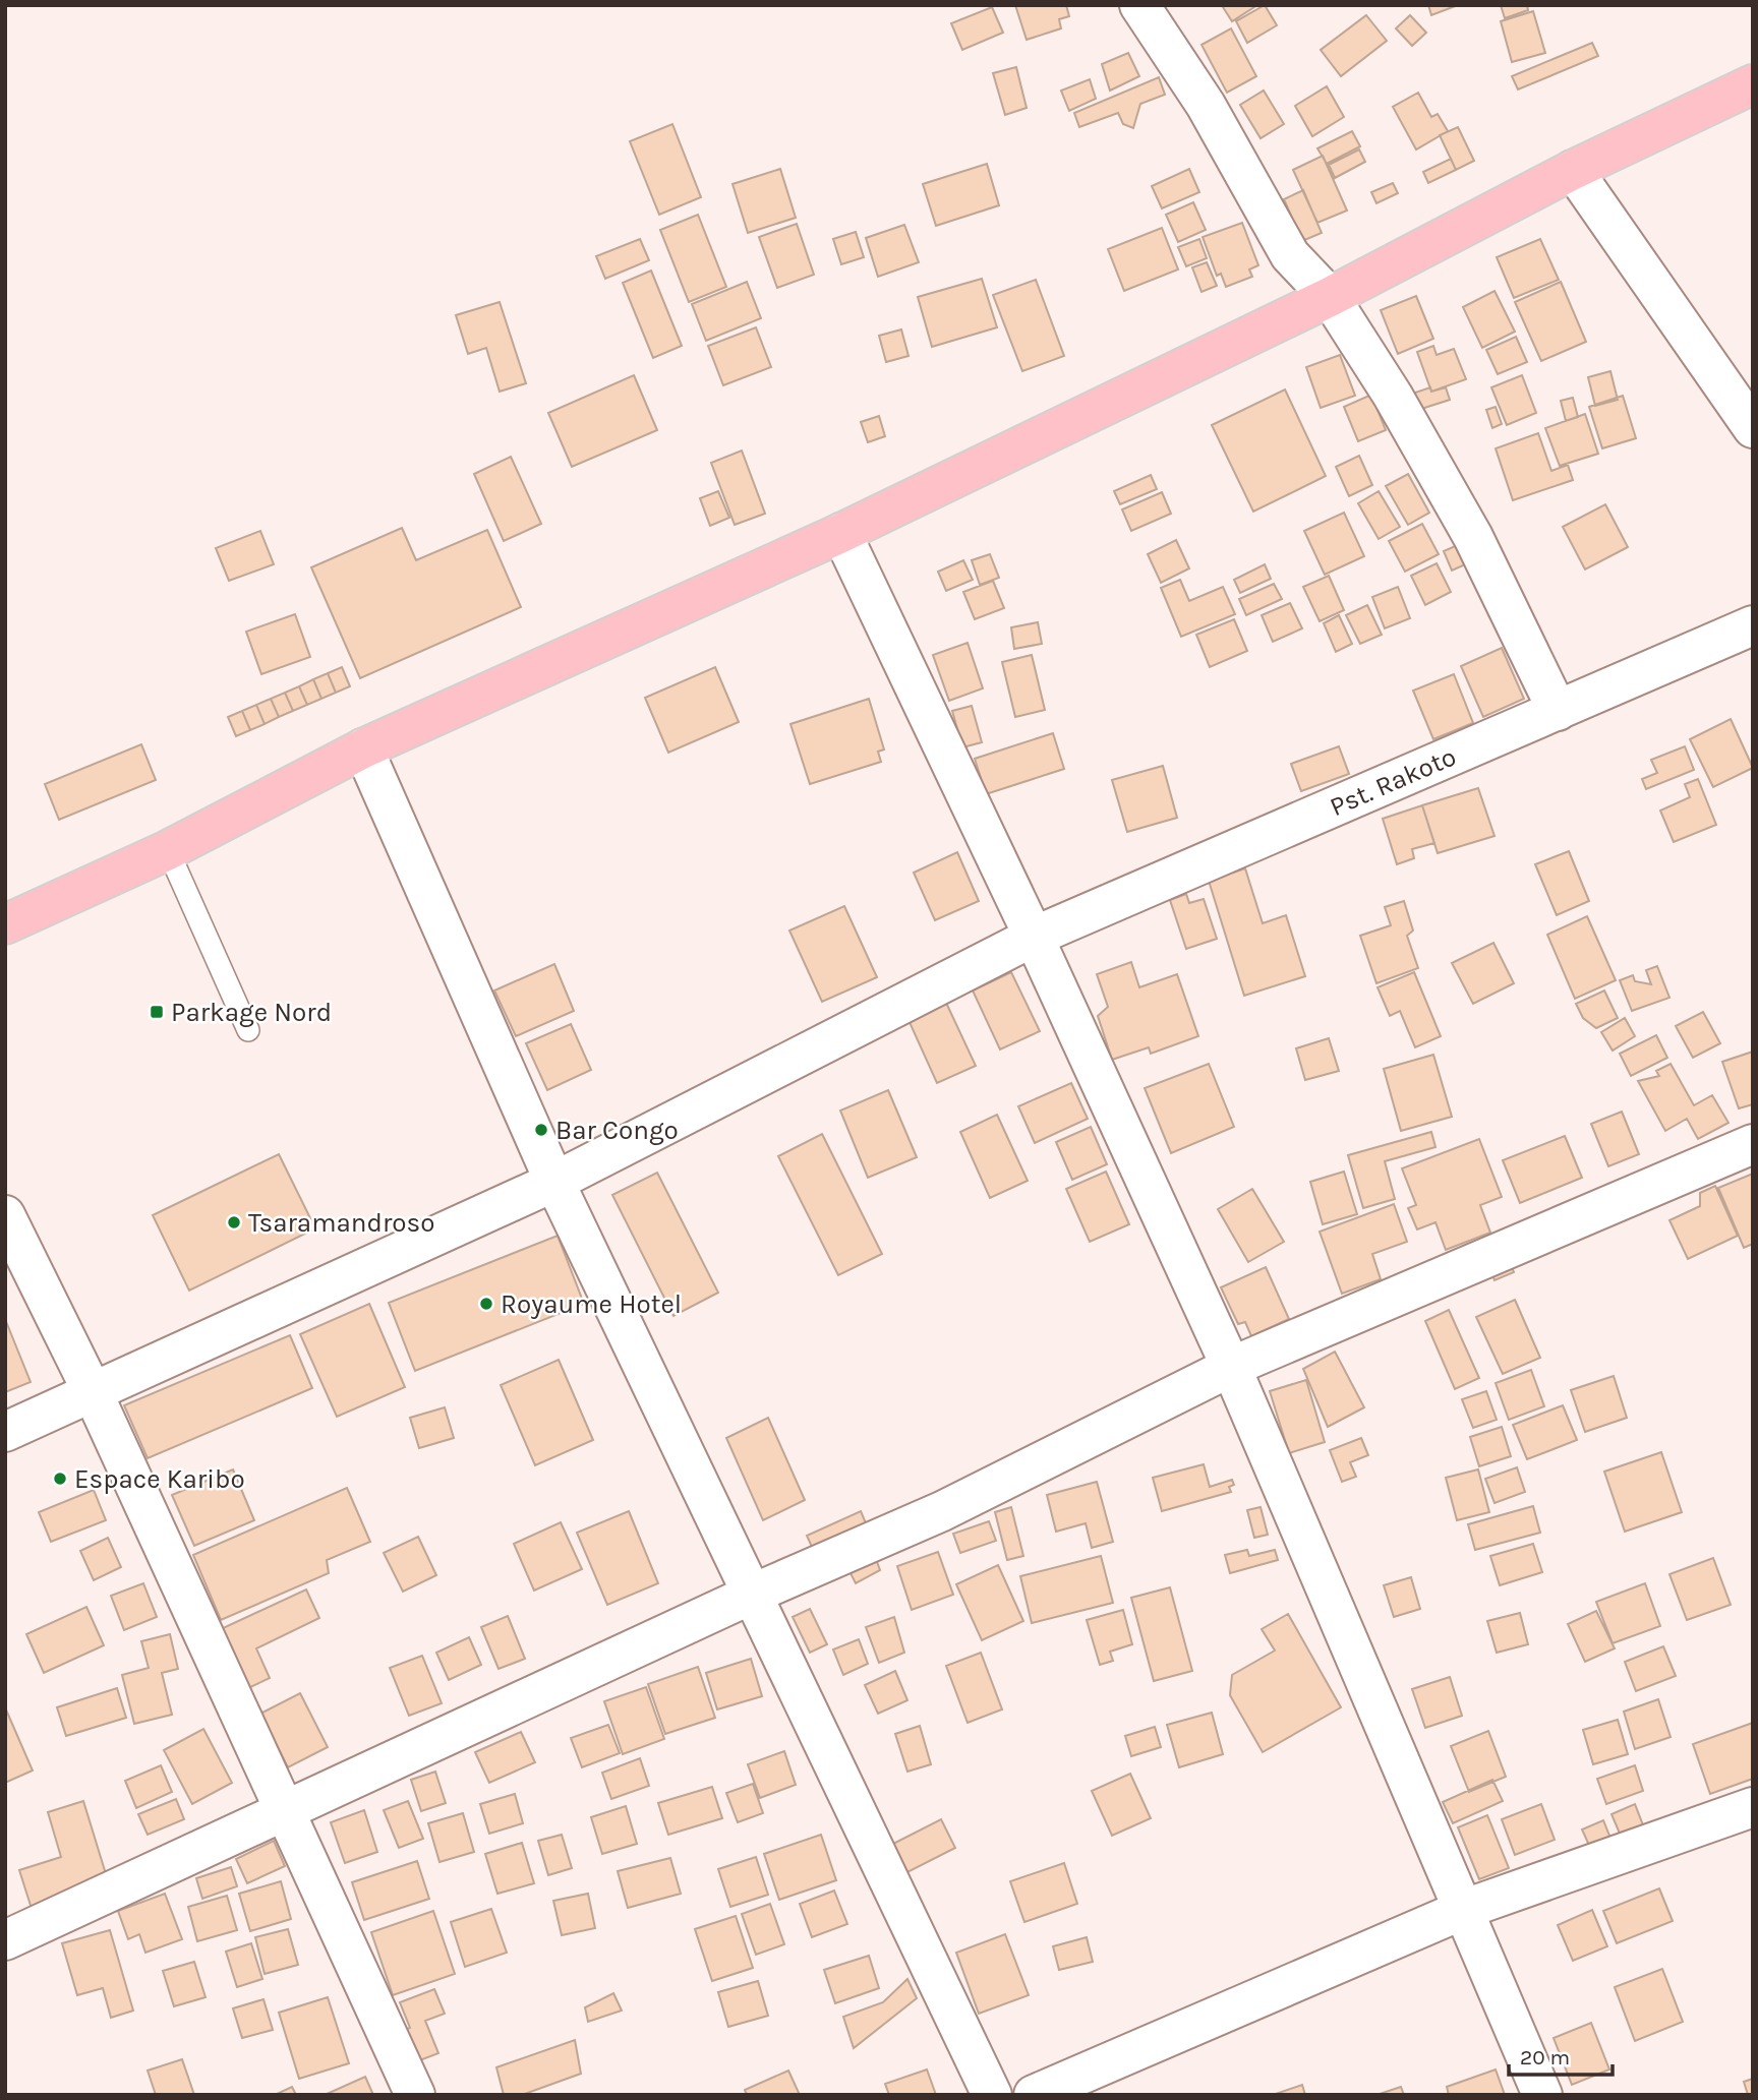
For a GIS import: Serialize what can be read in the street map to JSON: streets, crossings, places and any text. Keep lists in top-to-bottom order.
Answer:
{
  "streets": {
    "street": ["Pst. Rakoto"]
  },
  "places": {
    "transit": ["Parkage Nord"],
    "other": [
      "Bar Congo",
      "Tsaramandroso",
      "Royaume Hotel",
      "Espace Karibo"
    ]
  },
  "scale_bar": "20 m"
}
